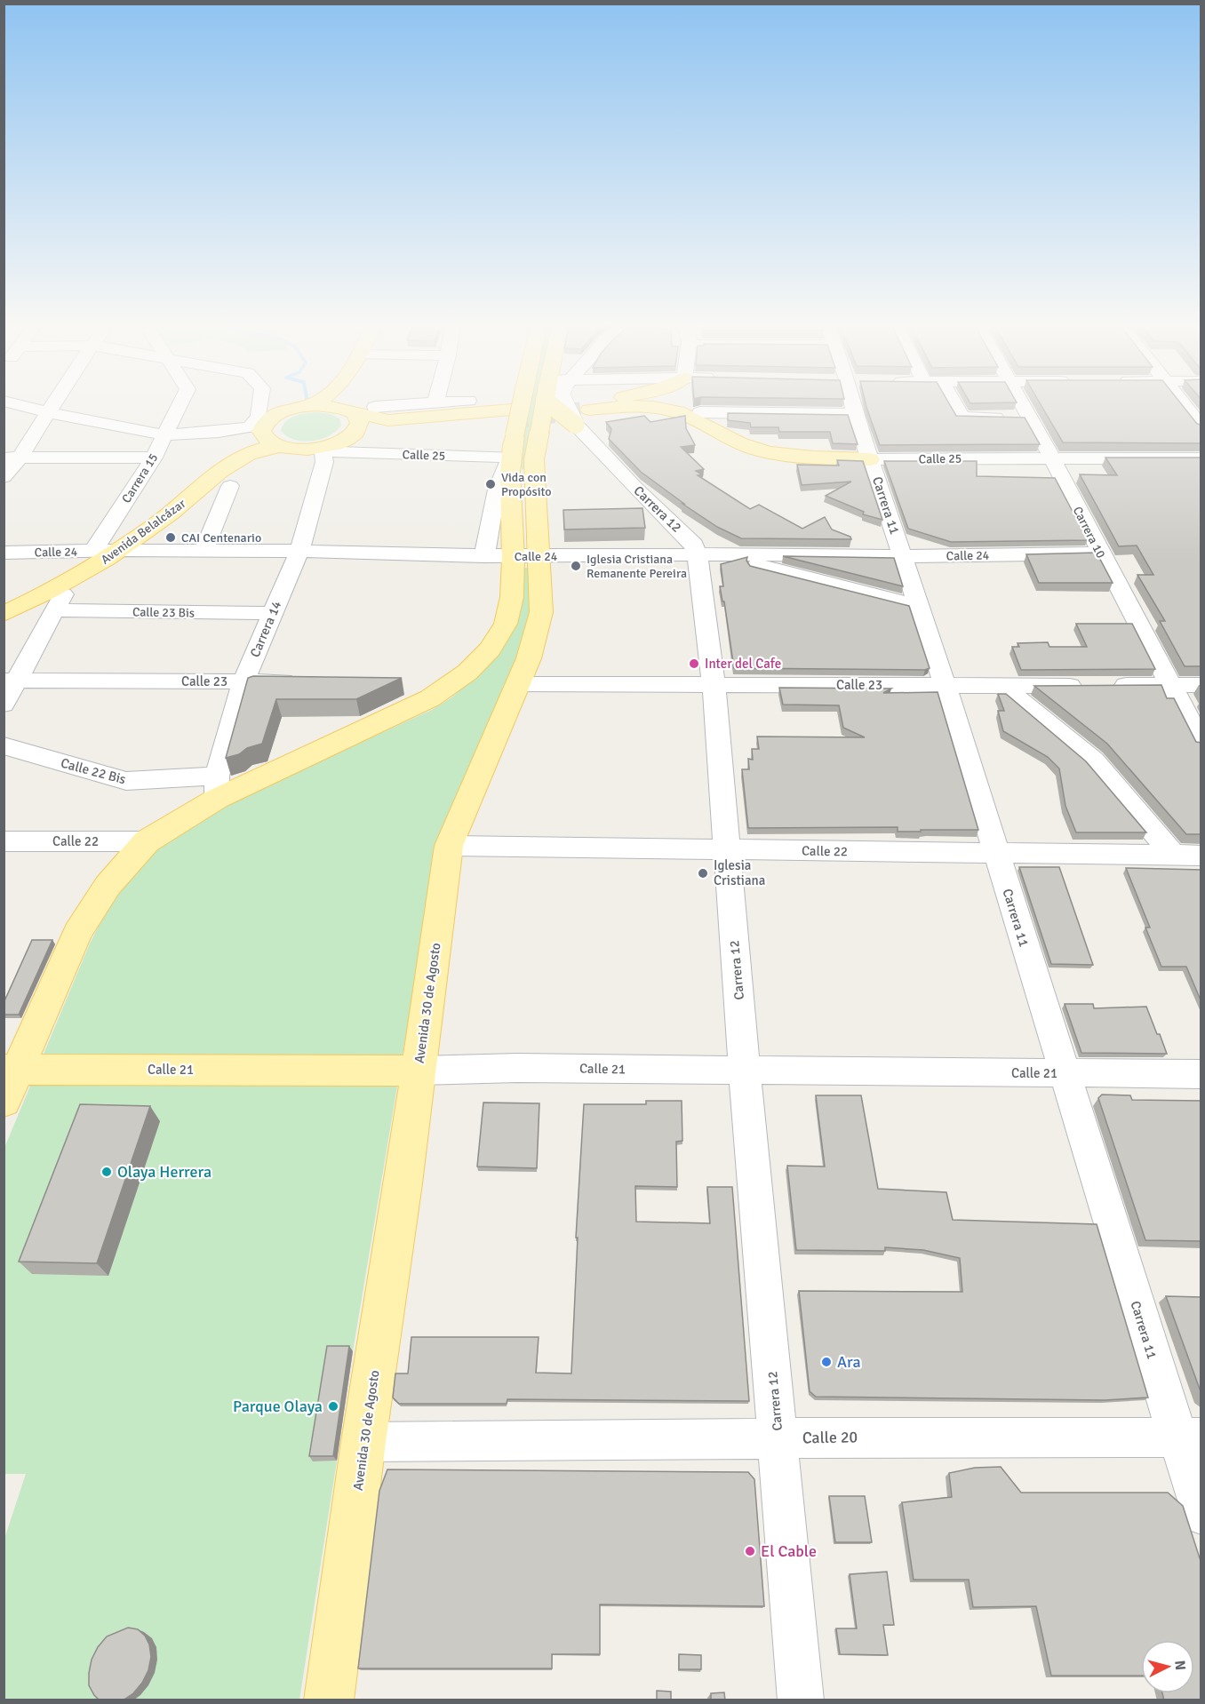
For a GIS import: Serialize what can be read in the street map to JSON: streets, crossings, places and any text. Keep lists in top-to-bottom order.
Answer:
{
  "streets": {
    "main road": [
      "Calle 25",
      "Avenida Belalcázar",
      "Avenida 30 de Agosto",
      "Calle 21"
    ],
    "street": [
      "Carrera 15",
      "Carrera 11",
      "Carrera 12",
      "Carrera 10",
      "Calle 24",
      "Calle 23 Bis",
      "Carrera 14",
      "Calle 23",
      "Calle 22 Bis",
      "Calle 22",
      "Calle 20"
    ]
  },
  "crossings": [
    ["Calle 25", "Carrera 11"],
    ["Calle 25", "Carrera 12"],
    ["Calle 25", "Carrera 10"],
    ["Calle 25", "Carrera 14"],
    ["Calle 25", "Avenida 30 de Agosto"],
    ["Carrera 15", "Avenida Belalcázar"],
    ["Carrera 15", "Calle 24"],
    ["Carrera 11", "Calle 24"],
    ["Carrera 11", "Calle 23"],
    ["Carrera 11", "Calle 22"],
    ["Carrera 11", "Calle 21"],
    ["Carrera 11", "Calle 20"],
    ["Carrera 12", "Calle 24"],
    ["Carrera 12", "Calle 23"],
    ["Carrera 12", "Calle 22"],
    ["Carrera 12", "Calle 21"],
    ["Carrera 12", "Calle 20"],
    ["Avenida Belalcázar", "Calle 24"],
    ["Carrera 10", "Calle 24"],
    ["Carrera 10", "Calle 23"],
    ["Calle 24", "Carrera 14"],
    ["Calle 24", "Avenida 30 de Agosto"],
    ["Calle 23 Bis", "Carrera 14"],
    ["Carrera 14", "Calle 23"],
    ["Carrera 14", "Calle 22 Bis"],
    ["Carrera 14", "Avenida 30 de Agosto"],
    ["Calle 23", "Avenida 30 de Agosto"],
    ["Calle 22 Bis", "Avenida 30 de Agosto"],
    ["Calle 22", "Avenida 30 de Agosto"],
    ["Avenida 30 de Agosto", "Calle 21"],
    ["Avenida 30 de Agosto", "Calle 20"]
  ],
  "places": [
    "Vida con Propósito",
    "CAI Centenario",
    "Iglesia Cristiana Remanente Pereira",
    "Inter del Cafe",
    "Iglesia Cristiana",
    "Olaya Herrera",
    "Ara",
    "Parque Olaya",
    "El Cable"
  ],
  "north": "right"
}
